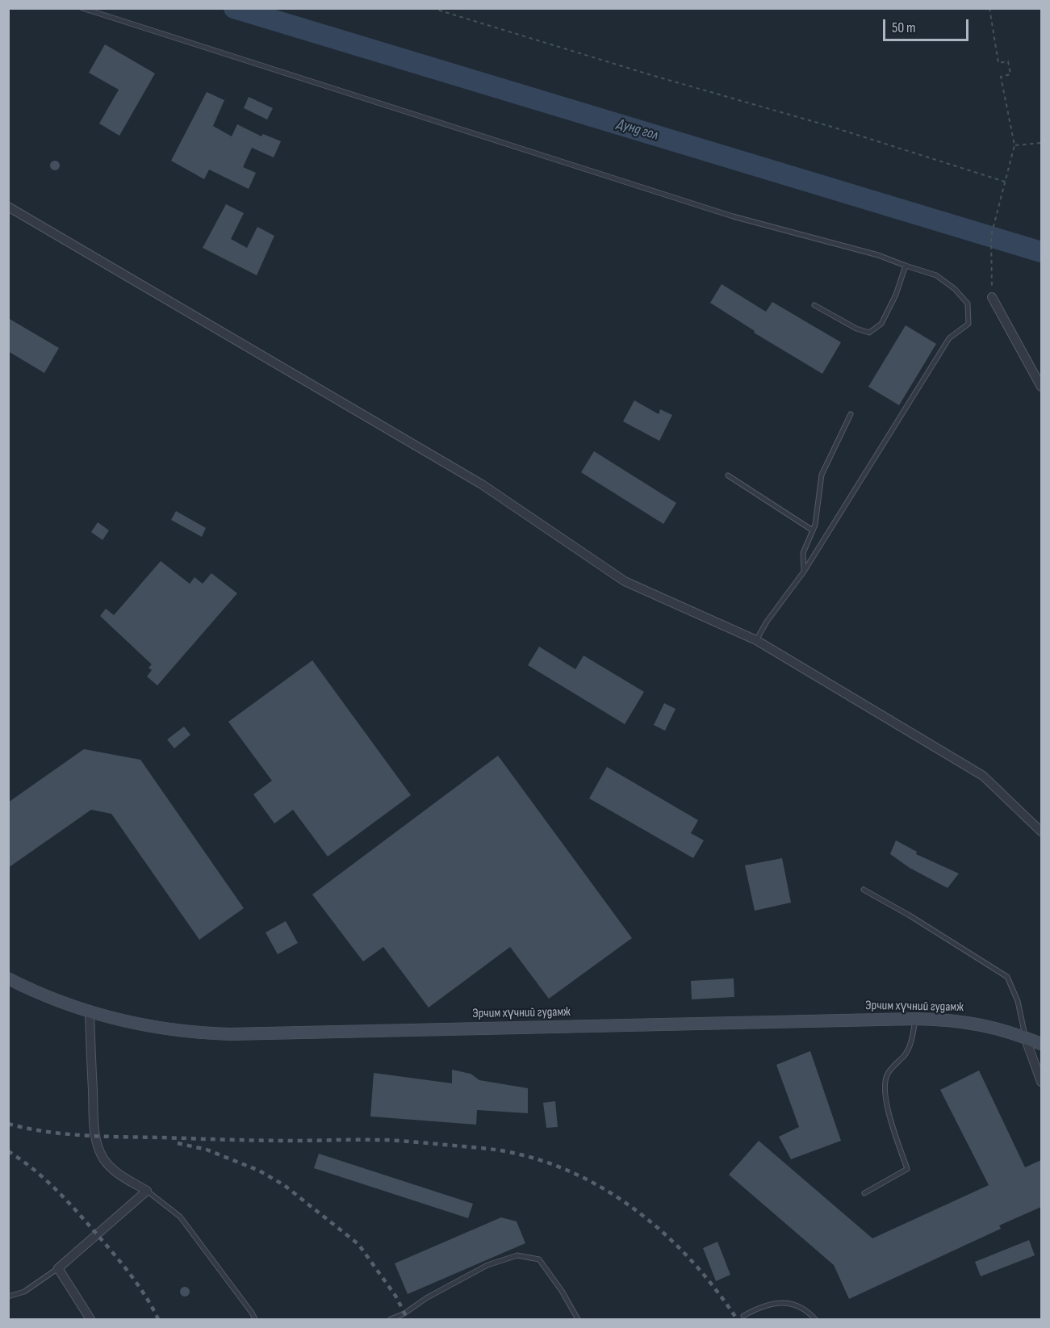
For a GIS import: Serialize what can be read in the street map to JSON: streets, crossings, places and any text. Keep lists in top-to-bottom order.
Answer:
{
  "streets": {
    "main road": ["Эрчим хүчний гудамж"]
  },
  "water": ["Дунд гол"],
  "scale_bar": "50 m"
}
